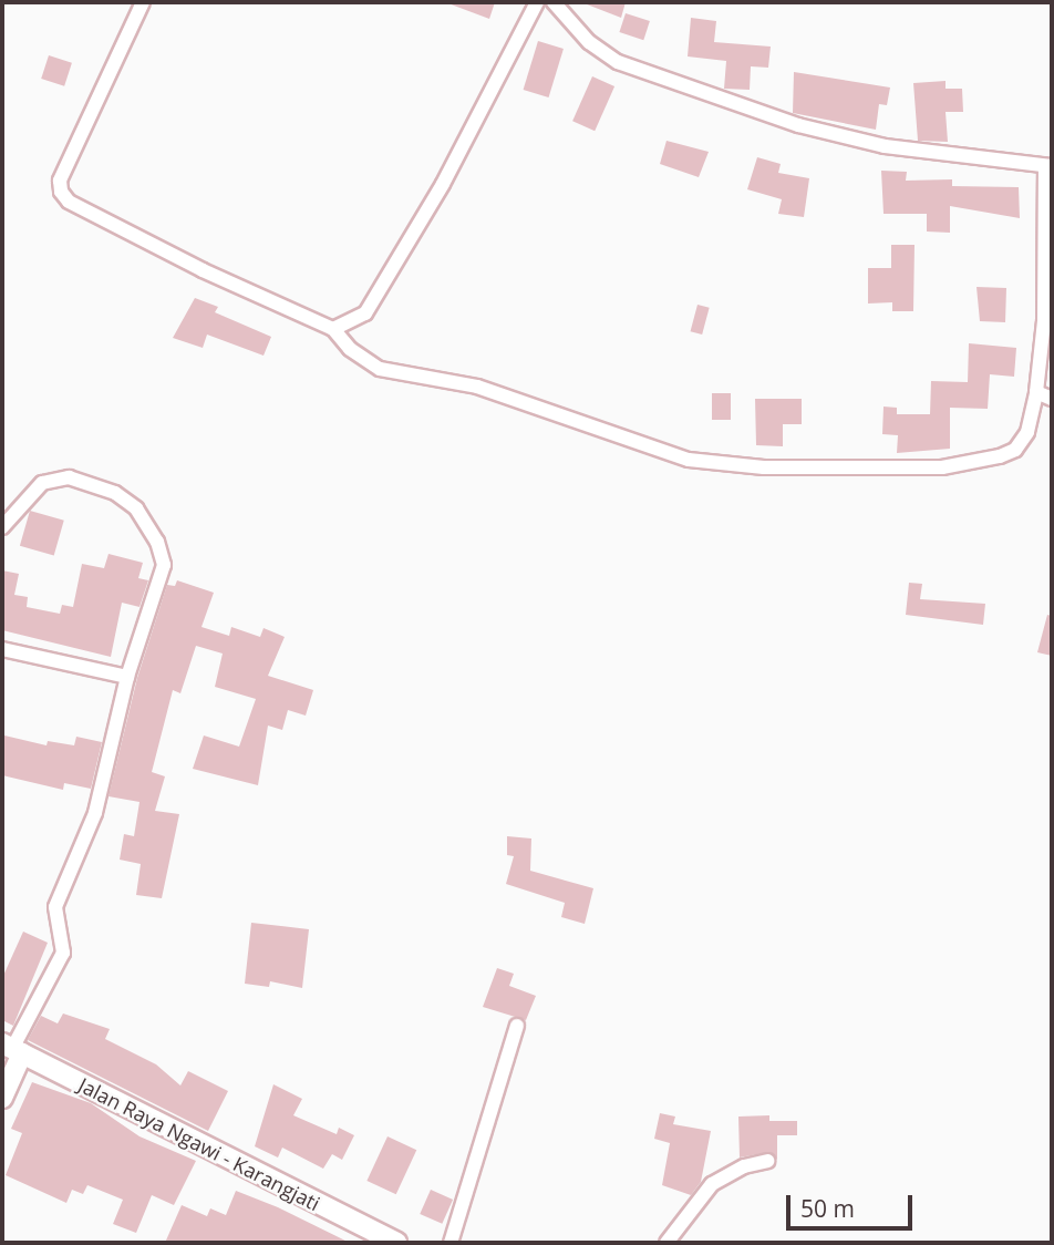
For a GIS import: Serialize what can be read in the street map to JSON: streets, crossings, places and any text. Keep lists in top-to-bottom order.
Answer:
{
  "streets": {
    "main road": ["Jalan Raya Ngawi - Karangjati"]
  },
  "scale_bar": "50 m"
}
